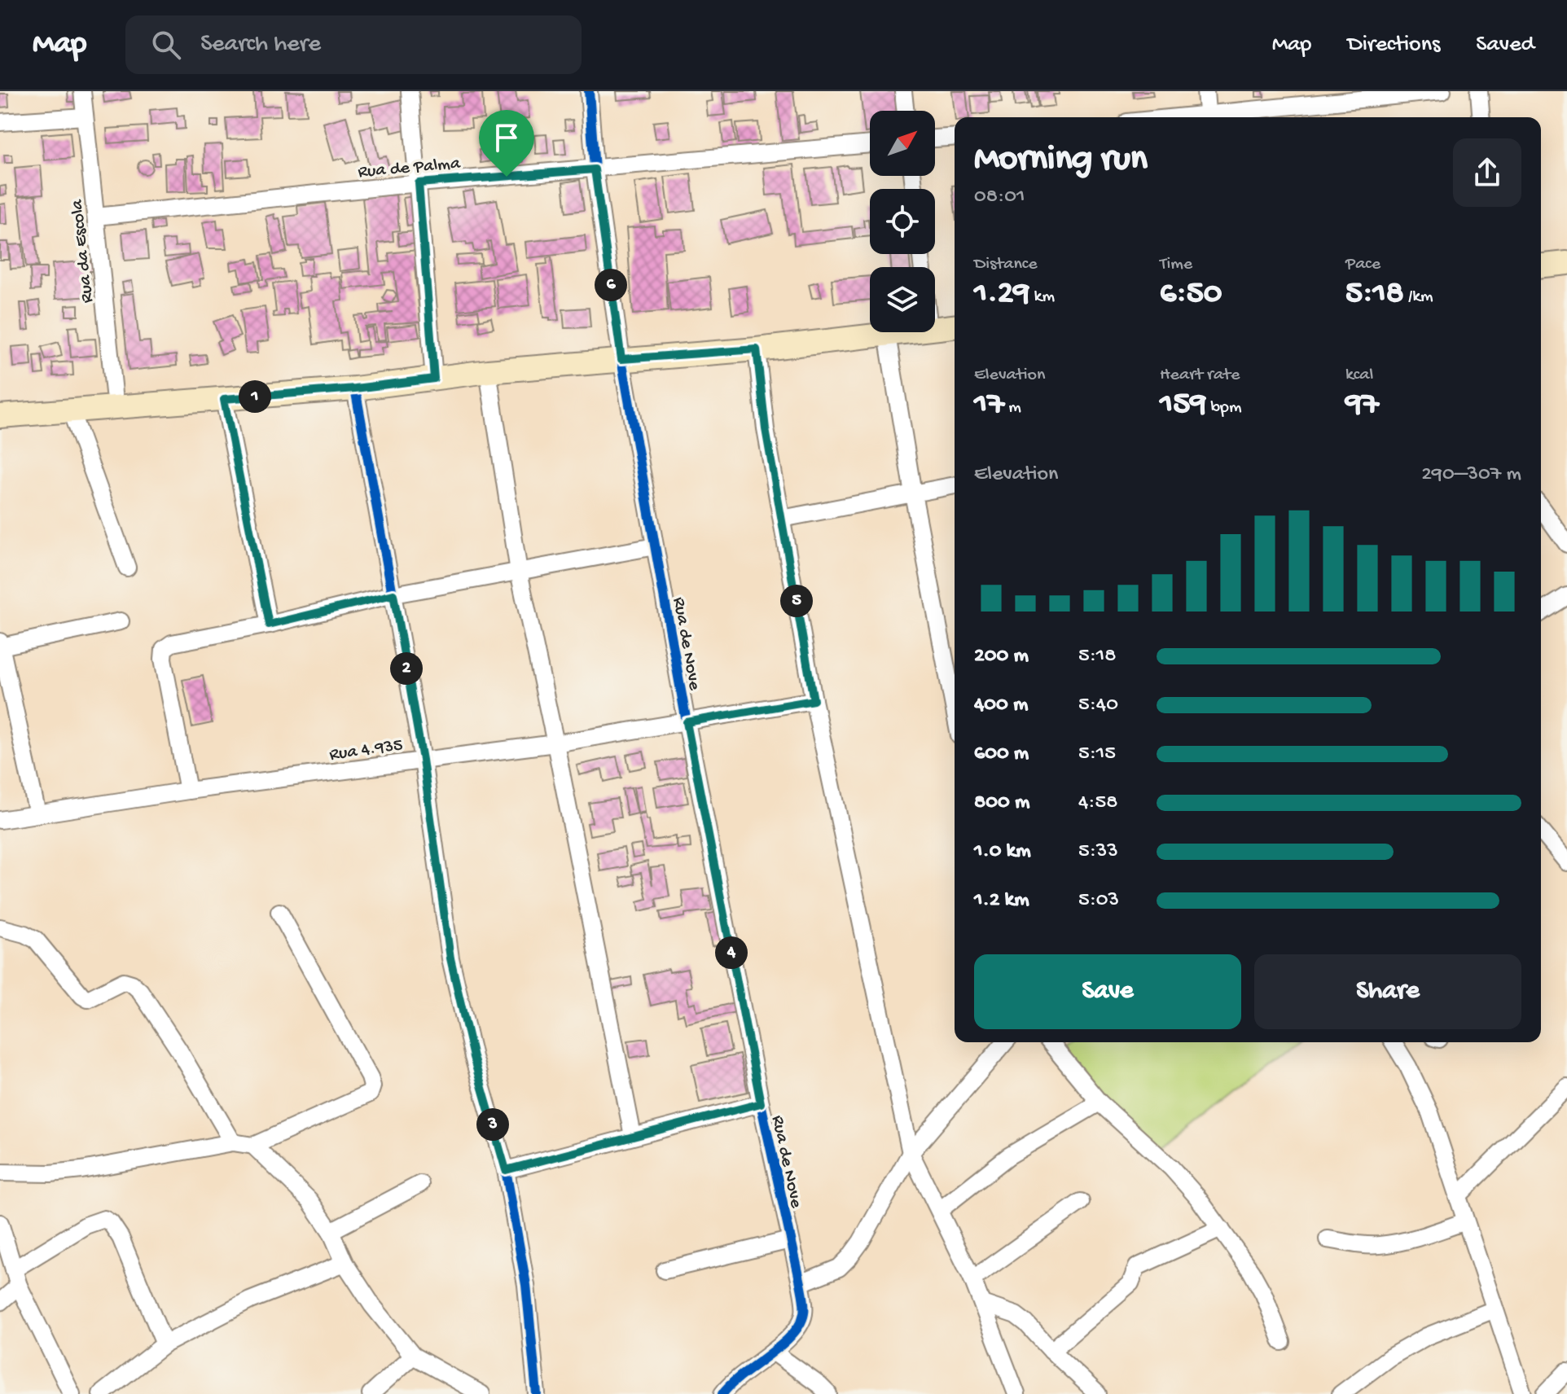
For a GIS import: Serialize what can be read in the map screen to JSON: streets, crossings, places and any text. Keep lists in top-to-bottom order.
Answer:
{
  "streets": {
    "street": [
      "Rua de Palma",
      "Rua da Escola",
      "Rua de Nove",
      "Rua 4.935"
    ]
  },
  "crossings": [
    ["Rua de Palma", "Rua da Escola"],
    ["Rua de Palma", "Rua de Nove"],
    ["Rua de Nove", "Rua 4.935"]
  ],
  "north": "top right",
  "page": {
    "header": "Map",
    "search": "Search here",
    "nav": ["Map", "Directions", "Saved"],
    "heading": ["Morning run", "08:01"],
    "stats": [
      ["Distance", "1.29 km"],
      ["Time", "6:50"],
      ["Pace", "5:18 /km"],
      ["Elevation", "17 m"],
      ["Heart rate", "159 bpm"],
      ["kcal", "97"]
    ],
    "pins": [
      "6",
      "1",
      "5",
      "2",
      "4",
      "3"
    ],
    "chart": ["Elevation", "290–307 m"],
    "list": [
      {
        "name": "200 m",
        "note": "5:18"
      },
      {
        "name": "400 m",
        "note": "5:40"
      },
      {
        "name": "600 m",
        "note": "5:15"
      },
      {
        "name": "800 m",
        "note": "4:58"
      },
      {
        "name": "1.0 km",
        "note": "5:33"
      },
      {
        "name": "1.2 km",
        "note": "5:03"
      }
    ],
    "buttons": ["Save", "Share"]
  }
}
